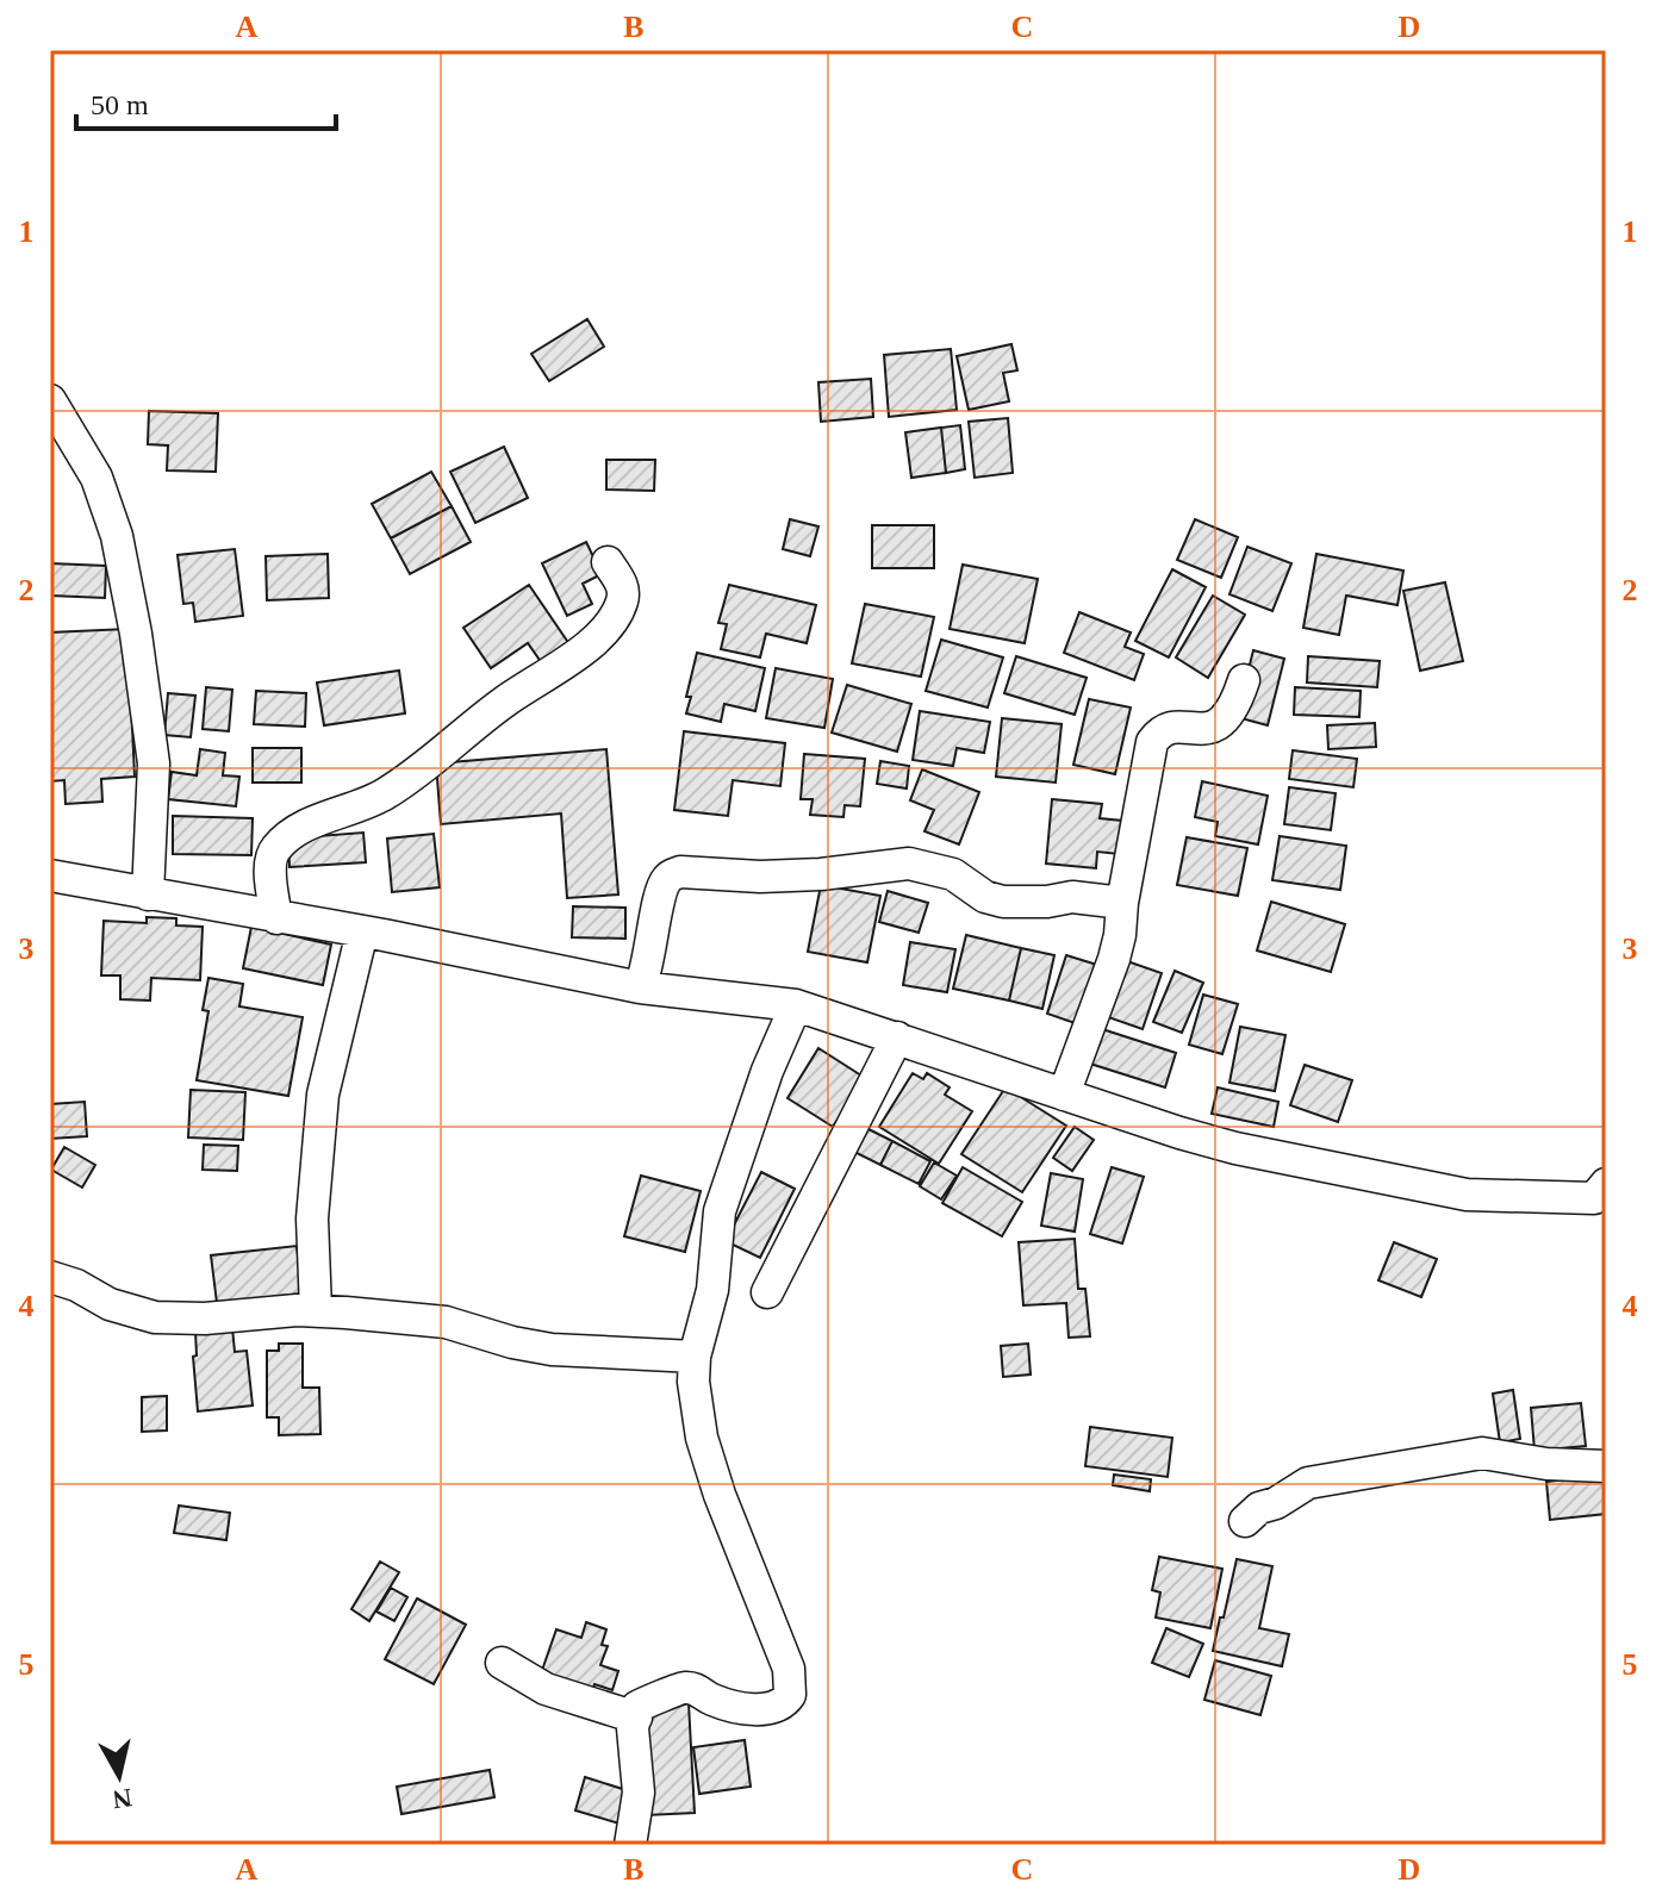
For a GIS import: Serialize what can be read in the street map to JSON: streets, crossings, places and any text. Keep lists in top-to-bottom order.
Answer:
{
  "scale_bar": "50 m",
  "north": "bottom",
  "grid": {
    "columns": [
      "A",
      "B",
      "C",
      "D"
    ],
    "rows": [
      "1",
      "2",
      "3",
      "4",
      "5"
    ]
  }
}
